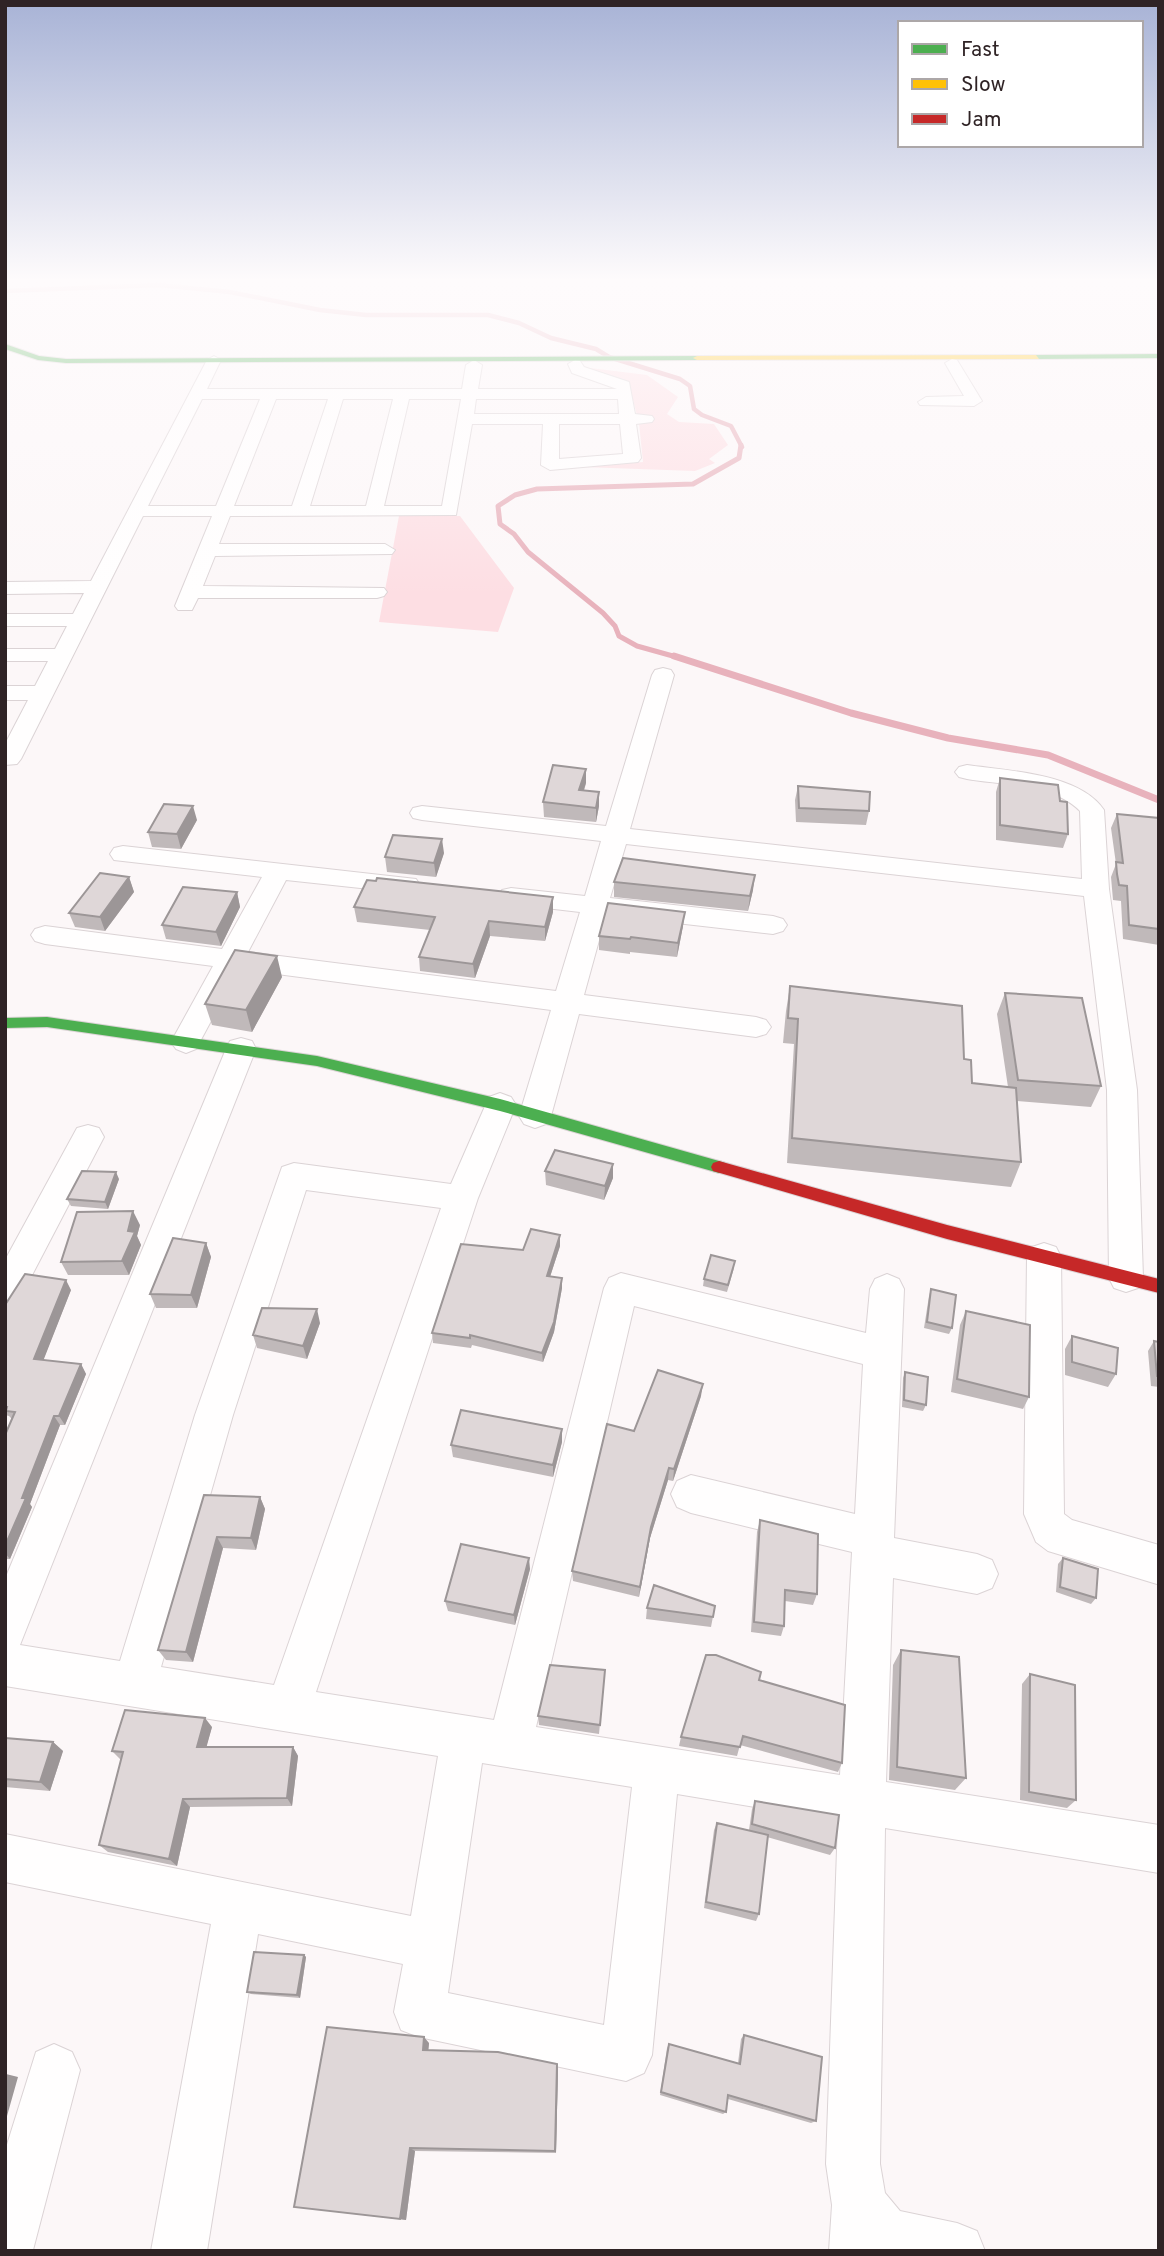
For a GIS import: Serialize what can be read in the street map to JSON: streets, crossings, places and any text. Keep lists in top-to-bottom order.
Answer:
{
  "legend": ["Fast", "Slow", "Jam"]
}
